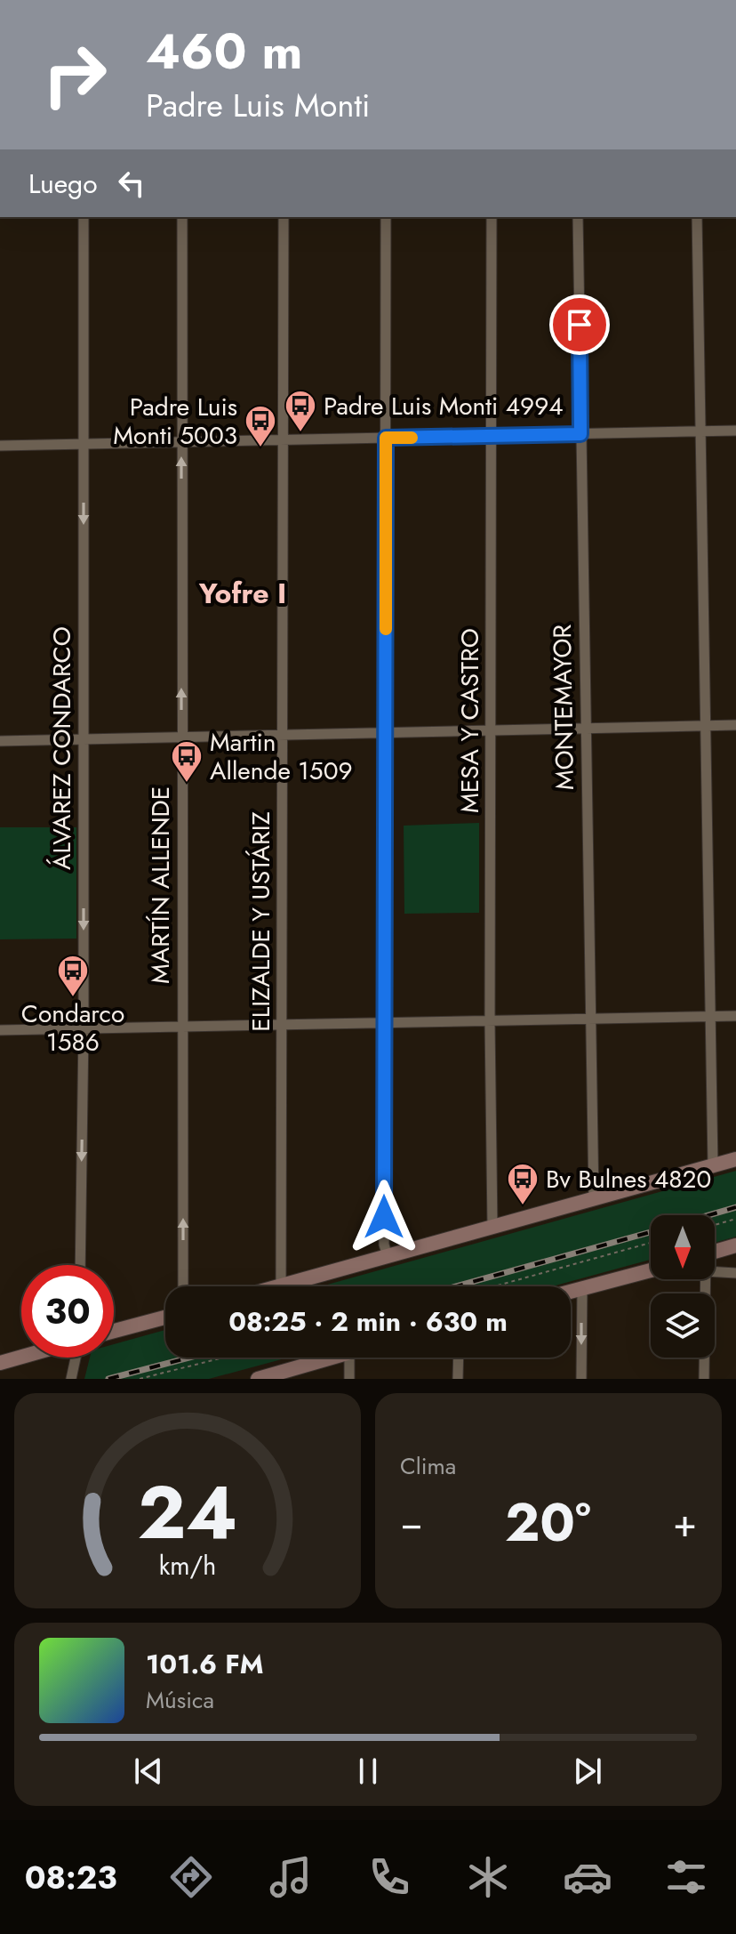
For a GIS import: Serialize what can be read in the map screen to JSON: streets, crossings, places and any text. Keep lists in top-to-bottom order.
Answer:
{
  "streets": {
    "street": [
      "MONTEMAYOR",
      "MESA Y CASTRO",
      "ÁLVAREZ CONDARCO",
      "MARTÍN ALLENDE",
      "ELIZALDE Y USTÁRIZ"
    ]
  },
  "one_way": ["ÁLVAREZ CONDARCO", "MARTÍN ALLENDE"],
  "districts": ["Yofre I"],
  "places": {
    "bus stop": [
      "Padre Luis Monti 4994",
      "Padre Luis Monti 5003",
      "Martin Allende 1509",
      "Condarco 1586",
      "Bv Bulnes 4820"
    ]
  },
  "north": "bottom",
  "page": {
    "turn": ["460 m", "Padre Luis Monti"],
    "then": "Luego",
    "limit": "30",
    "trip": "08:25 · 2 min · 630 m",
    "tile": "Clima",
    "heat": ["−", "20°", "+"],
    "song": ["101.6 FM", "Música"],
    "tabs": "08:23",
    "gauge": ["24", "km/h"]
  }
}
